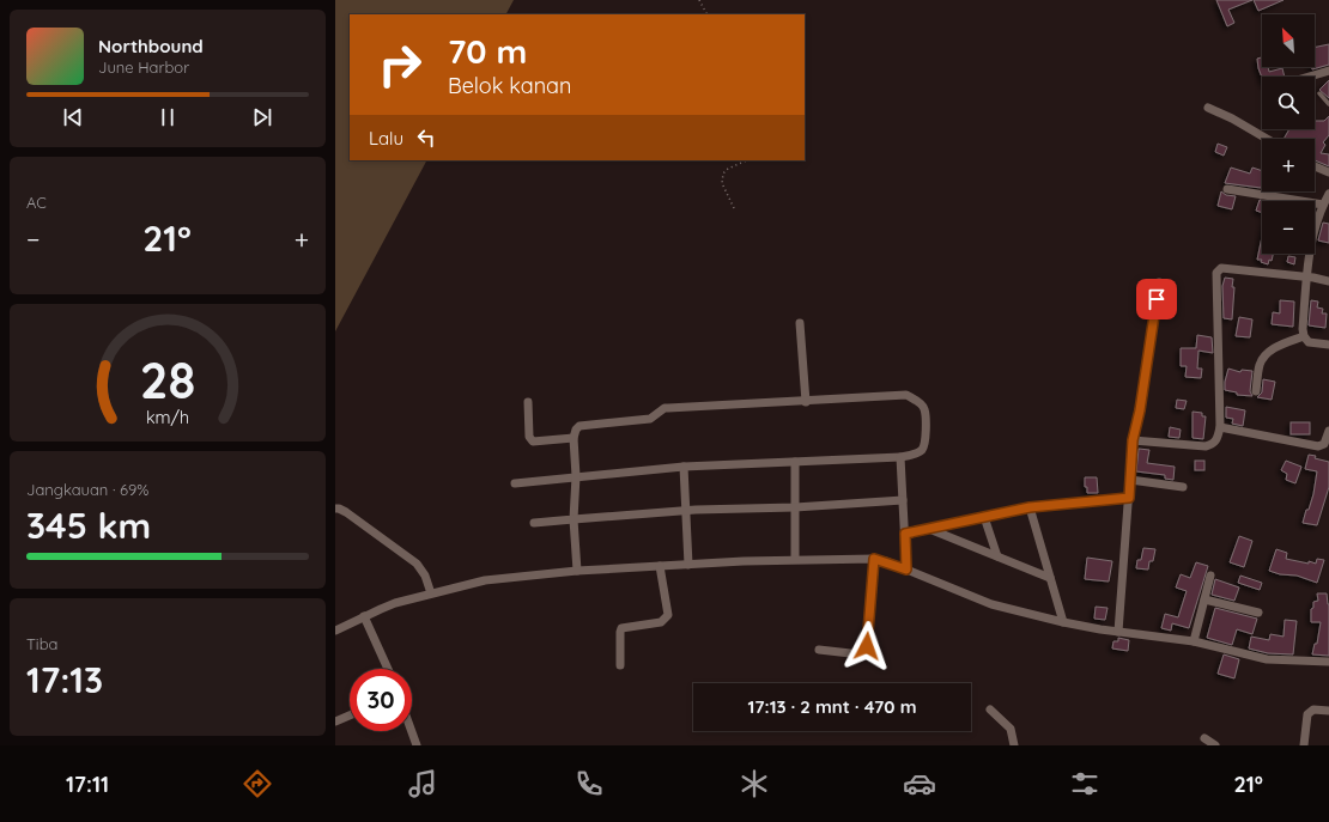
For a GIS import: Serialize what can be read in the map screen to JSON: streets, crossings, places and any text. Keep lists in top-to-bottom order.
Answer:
{
  "north": "top left",
  "page": {
    "map_buttons": ["+", "−"],
    "turn": ["70 m", "Belok kanan"],
    "song": ["Northbound", "June Harbor"],
    "then": "Lalu",
    "tile": [
      "AC",
      ["Jangkauan · 69%", "345 km"],
      ["Tiba", "17:13"]
    ],
    "heat": ["−", "21°", "+"],
    "limit": "30",
    "trip": "17:13 · 2 mnt · 470 m",
    "tabs": ["17:11", "21°"],
    "gauge": ["28", "km/h"]
  }
}
